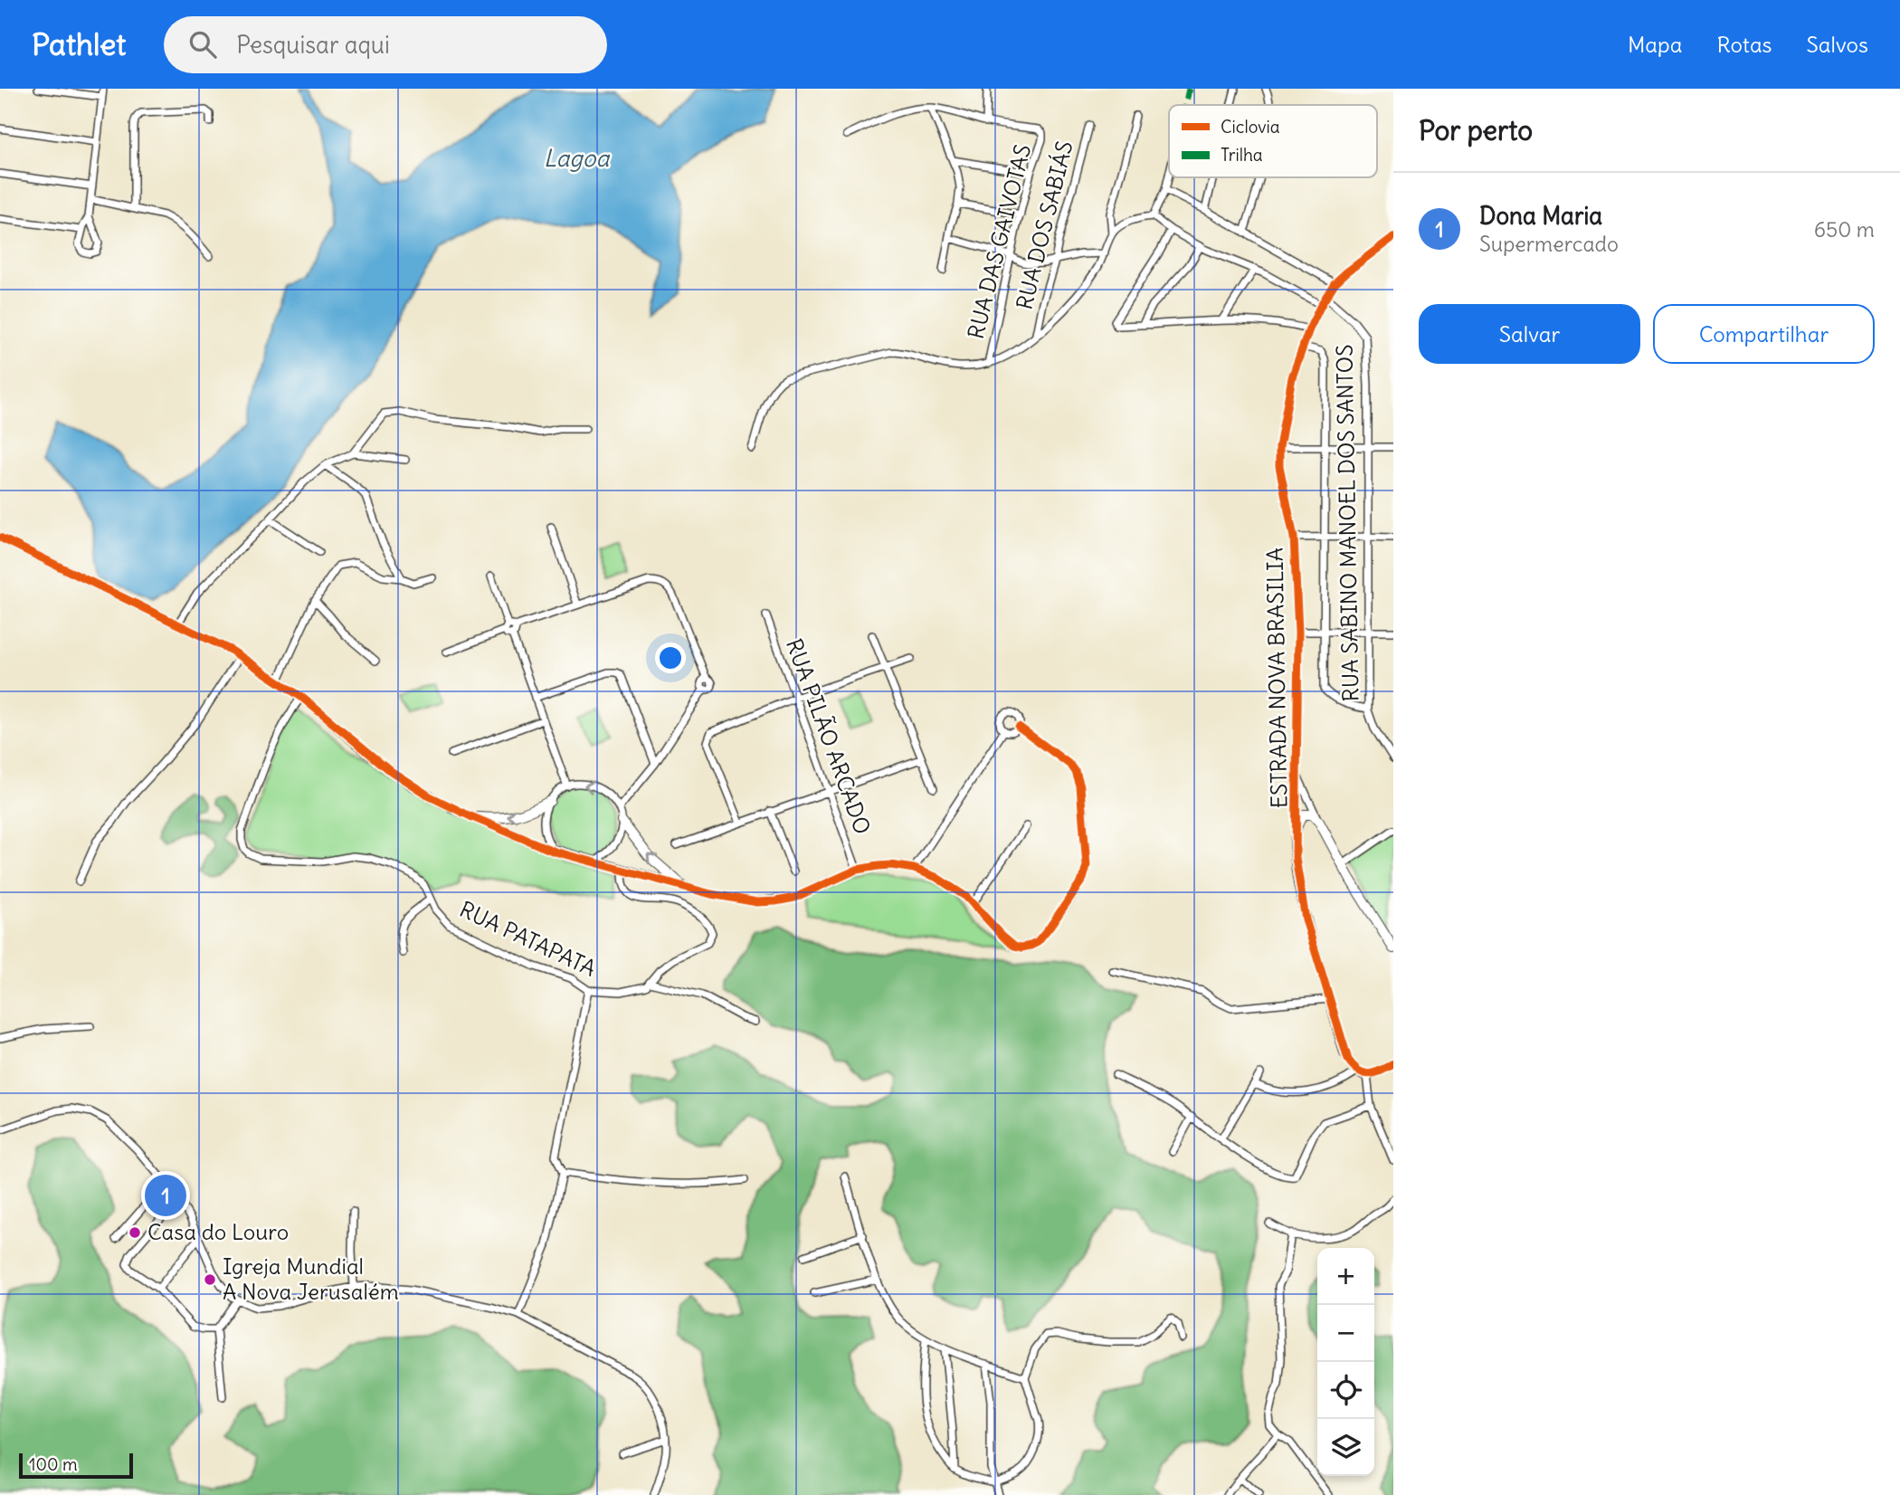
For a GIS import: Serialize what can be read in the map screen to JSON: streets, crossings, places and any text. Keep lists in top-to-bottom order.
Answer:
{
  "streets": {
    "street": [
      "RUA DOS SABIÁS",
      "RUA DAS GAIVOTAS",
      "RUA SABINO MANOEL DOS SANTOS",
      "ESTRADA NOVA BRASILIA",
      "RUA PILÃO ARCADO",
      "RUA PATAPATA"
    ]
  },
  "crossings": [
    ["RUA SABINO MANOEL DOS SANTOS", "ESTRADA NOVA BRASILIA"]
  ],
  "water": ["Lagoa"],
  "places": ["Casa do Louro", "Igreja Mundial A Nova Jerusalém"],
  "legend": ["Ciclovia", "Trilha"],
  "scale_bar": "100 m",
  "page": {
    "header": "Pathlet",
    "search": "Pesquisar aqui",
    "nav": ["Mapa", "Rotas", "Salvos"],
    "heading": "Por perto",
    "list": [
      {
        "mark": "1",
        "name": "Dona Maria",
        "note": "Supermercado",
        "value": "650 m"
      }
    ],
    "buttons": ["Salvar", "Compartilhar"],
    "pins": "1",
    "map_buttons": ["+", "−"],
    "scale": "100 m"
  }
}
